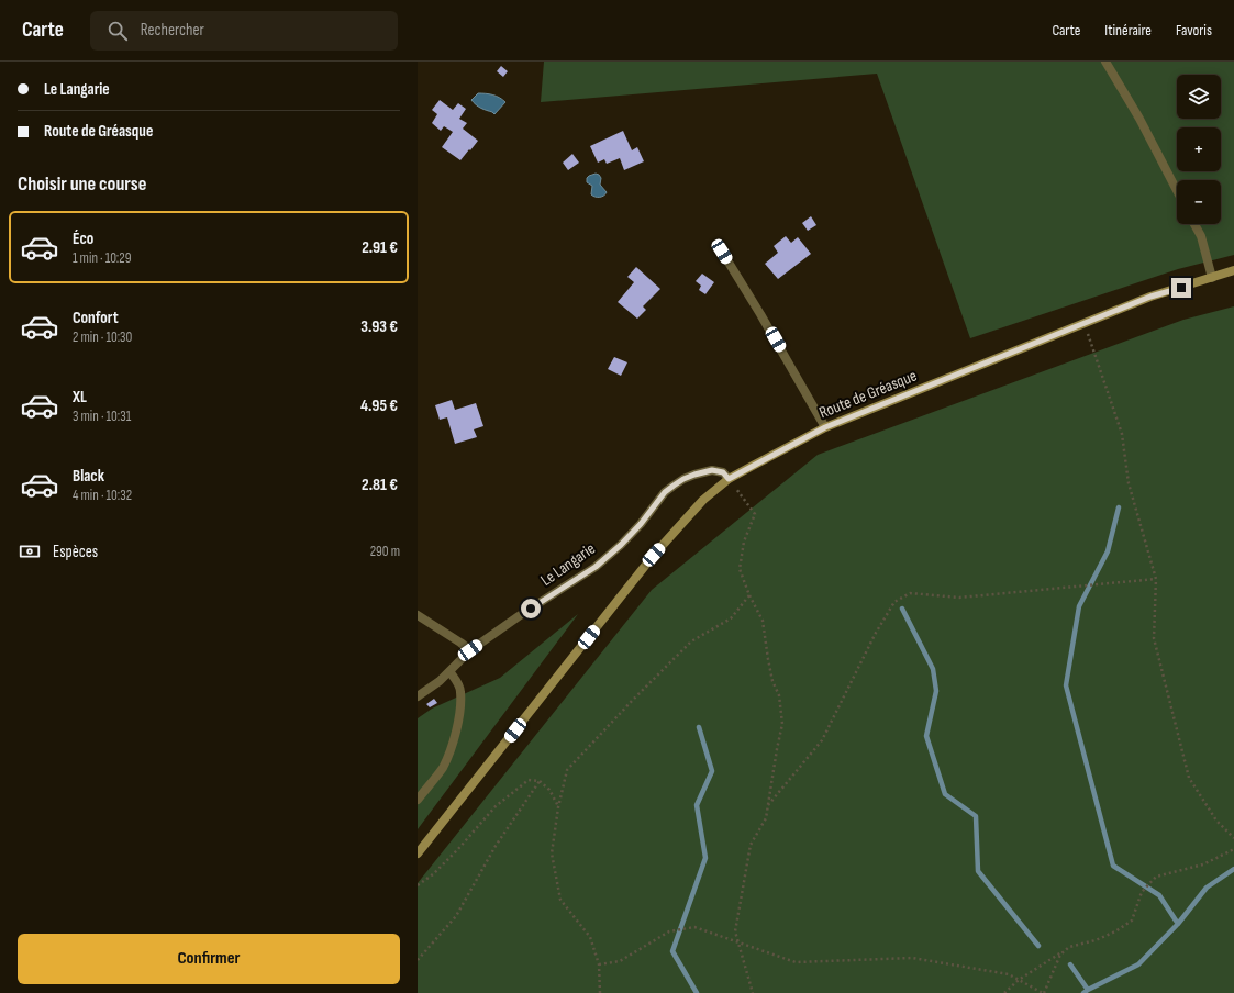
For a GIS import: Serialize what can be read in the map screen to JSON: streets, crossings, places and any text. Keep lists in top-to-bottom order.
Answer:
{
  "streets": {
    "street": ["Route de Gréasque", "Le Langarie"]
  },
  "crossings": [
    ["Route de Gréasque", "Le Langarie"]
  ],
  "page": {
    "header": "Carte",
    "search": "Rechercher",
    "nav": ["Carte", "Itinéraire", "Favoris"],
    "banner": ["Le Langarie", "Route de Gréasque"],
    "map_buttons": ["+", "−"],
    "heading": "Choisir une course",
    "list": [
      {
        "name": "Éco",
        "note": "1 min · 10:29",
        "value": "2.91 €"
      },
      {
        "name": "Confort",
        "note": "2 min · 10:30",
        "value": "3.93 €"
      },
      {
        "name": "XL",
        "note": "3 min · 10:31",
        "value": "4.95 €"
      },
      {
        "name": "Black",
        "note": "4 min · 10:32",
        "value": "2.81 €"
      }
    ],
    "pay": ["Espèces", "290 m"],
    "buttons": "Confirmer"
  }
}
